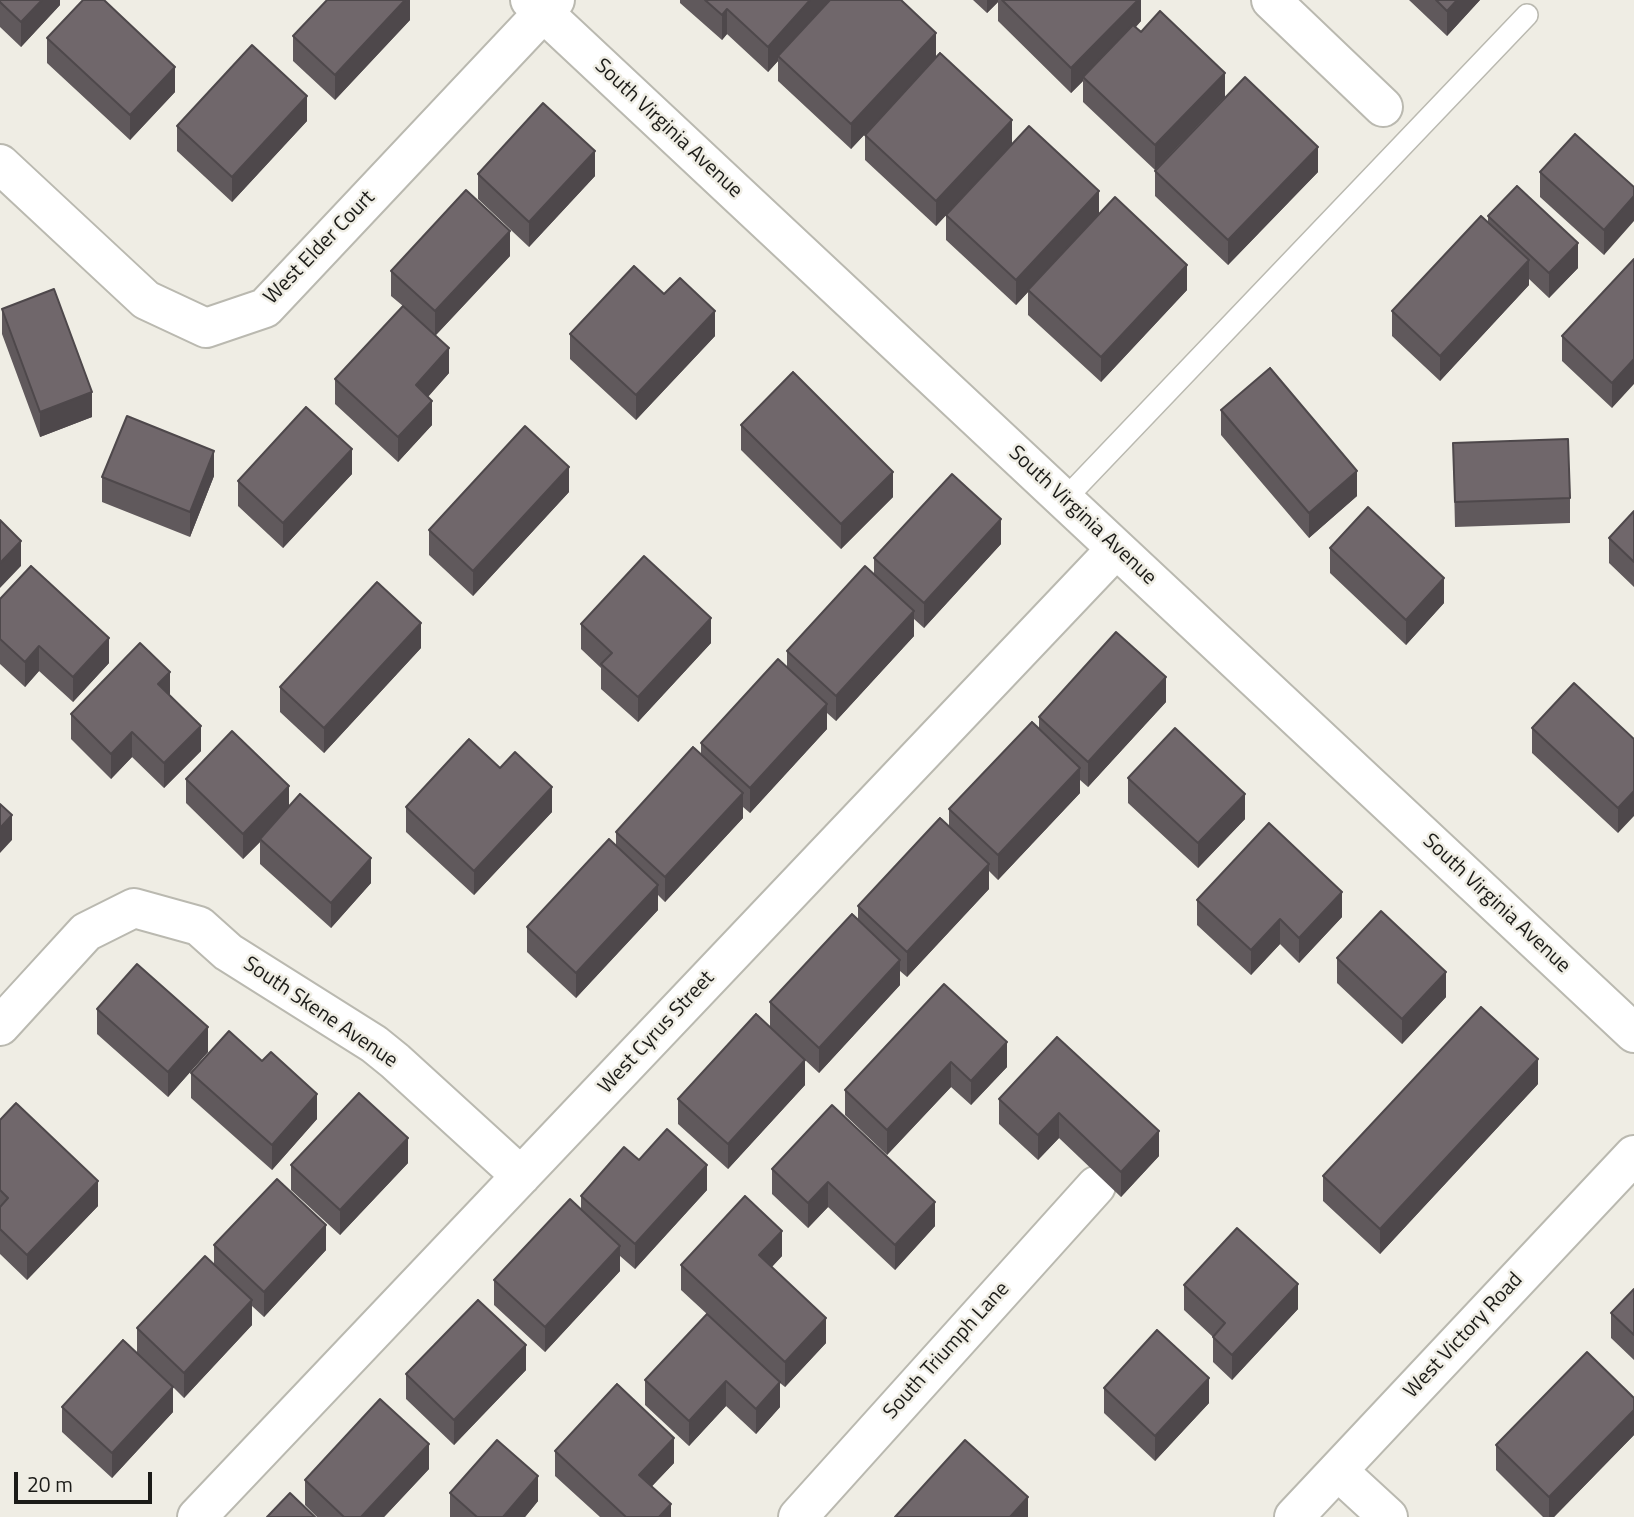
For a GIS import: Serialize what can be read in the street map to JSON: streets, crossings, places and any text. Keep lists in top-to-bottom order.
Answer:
{
  "streets": {
    "street": [
      "South Virginia Avenue",
      "West Elder Court",
      "South Skene Avenue",
      "West Cyrus Street",
      "West Victory Road",
      "South Triumph Lane"
    ]
  },
  "crossings": [
    ["South Virginia Avenue", "West Elder Court"],
    ["South Virginia Avenue", "West Cyrus Street"],
    ["South Skene Avenue", "West Cyrus Street"]
  ],
  "scale_bar": "20 m"
}
